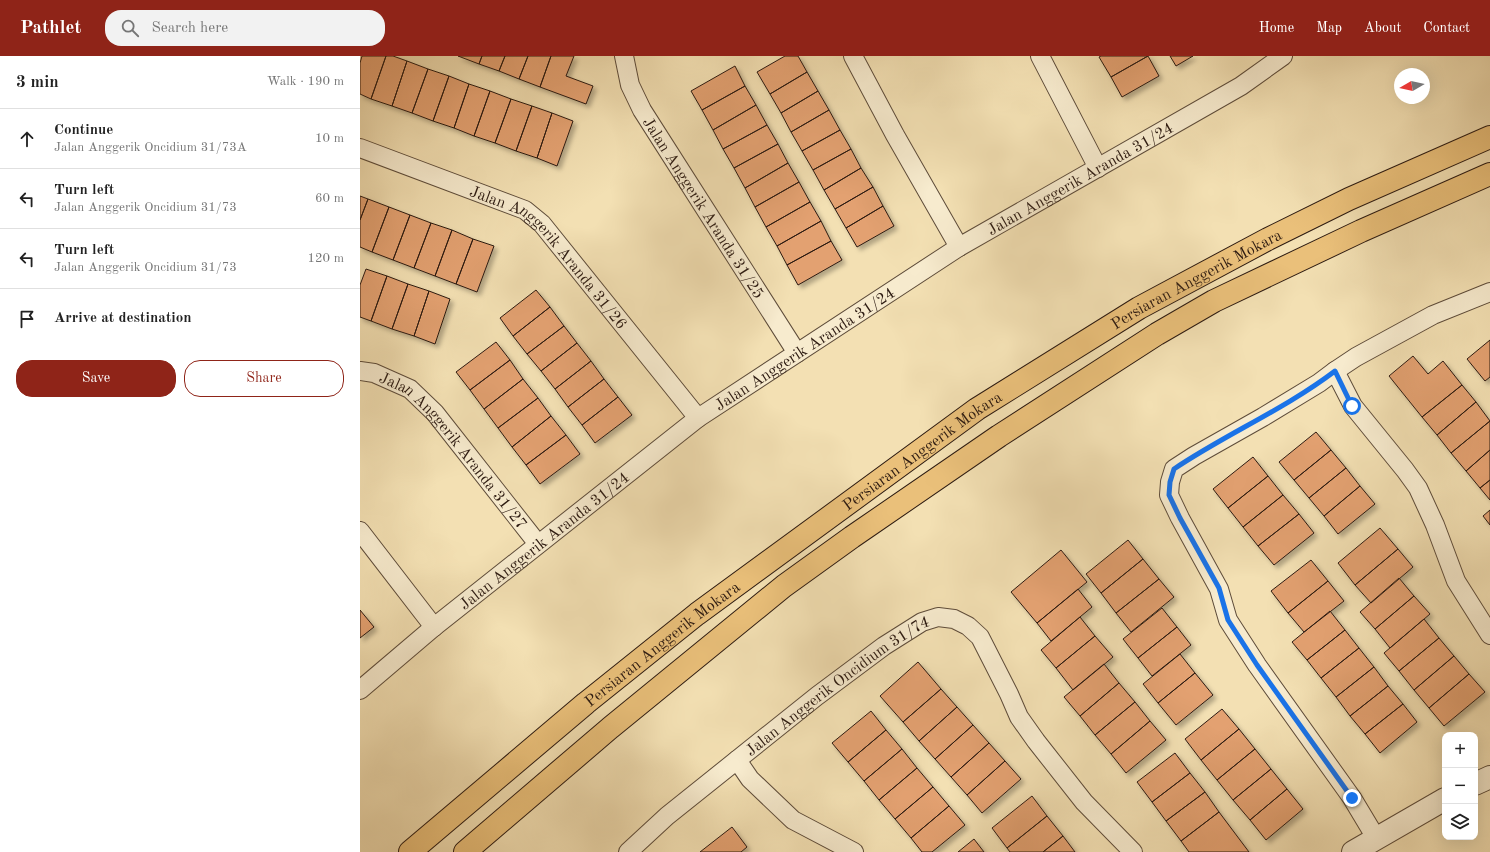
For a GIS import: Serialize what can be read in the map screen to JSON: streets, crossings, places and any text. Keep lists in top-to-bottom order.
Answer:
{
  "streets": {
    "main road": ["Persiaran Anggerik Mokara"],
    "street": [
      "Jalan Anggerik Aranda 31/24",
      "Jalan Anggerik Aranda 31/25",
      "Jalan Anggerik Aranda 31/26",
      "Jalan Anggerik Aranda 31/27",
      "Jalan Anggerik Oncidium 31/74"
    ]
  },
  "crossings": [
    ["Jalan Anggerik Aranda 31/24", "Jalan Anggerik Aranda 31/25"],
    ["Jalan Anggerik Aranda 31/24", "Jalan Anggerik Aranda 31/26"],
    ["Jalan Anggerik Aranda 31/24", "Jalan Anggerik Aranda 31/27"]
  ],
  "north": "left",
  "page": {
    "header": "Pathlet",
    "search": "Search here",
    "nav": [
      "Home",
      "Map",
      "About",
      "Contact"
    ],
    "heading": ["3 min", "Walk · 190 m"],
    "list": [
      ["Continue", "Jalan Anggerik Oncidium 31/73A", "10 m"],
      ["Turn left", "Jalan Anggerik Oncidium 31/73", "60 m"],
      ["Turn left", "Jalan Anggerik Oncidium 31/73", "120 m"],
      "Arrive at destination"
    ],
    "buttons": ["Save", "Share"],
    "map_buttons": ["+", "−"]
  }
}
